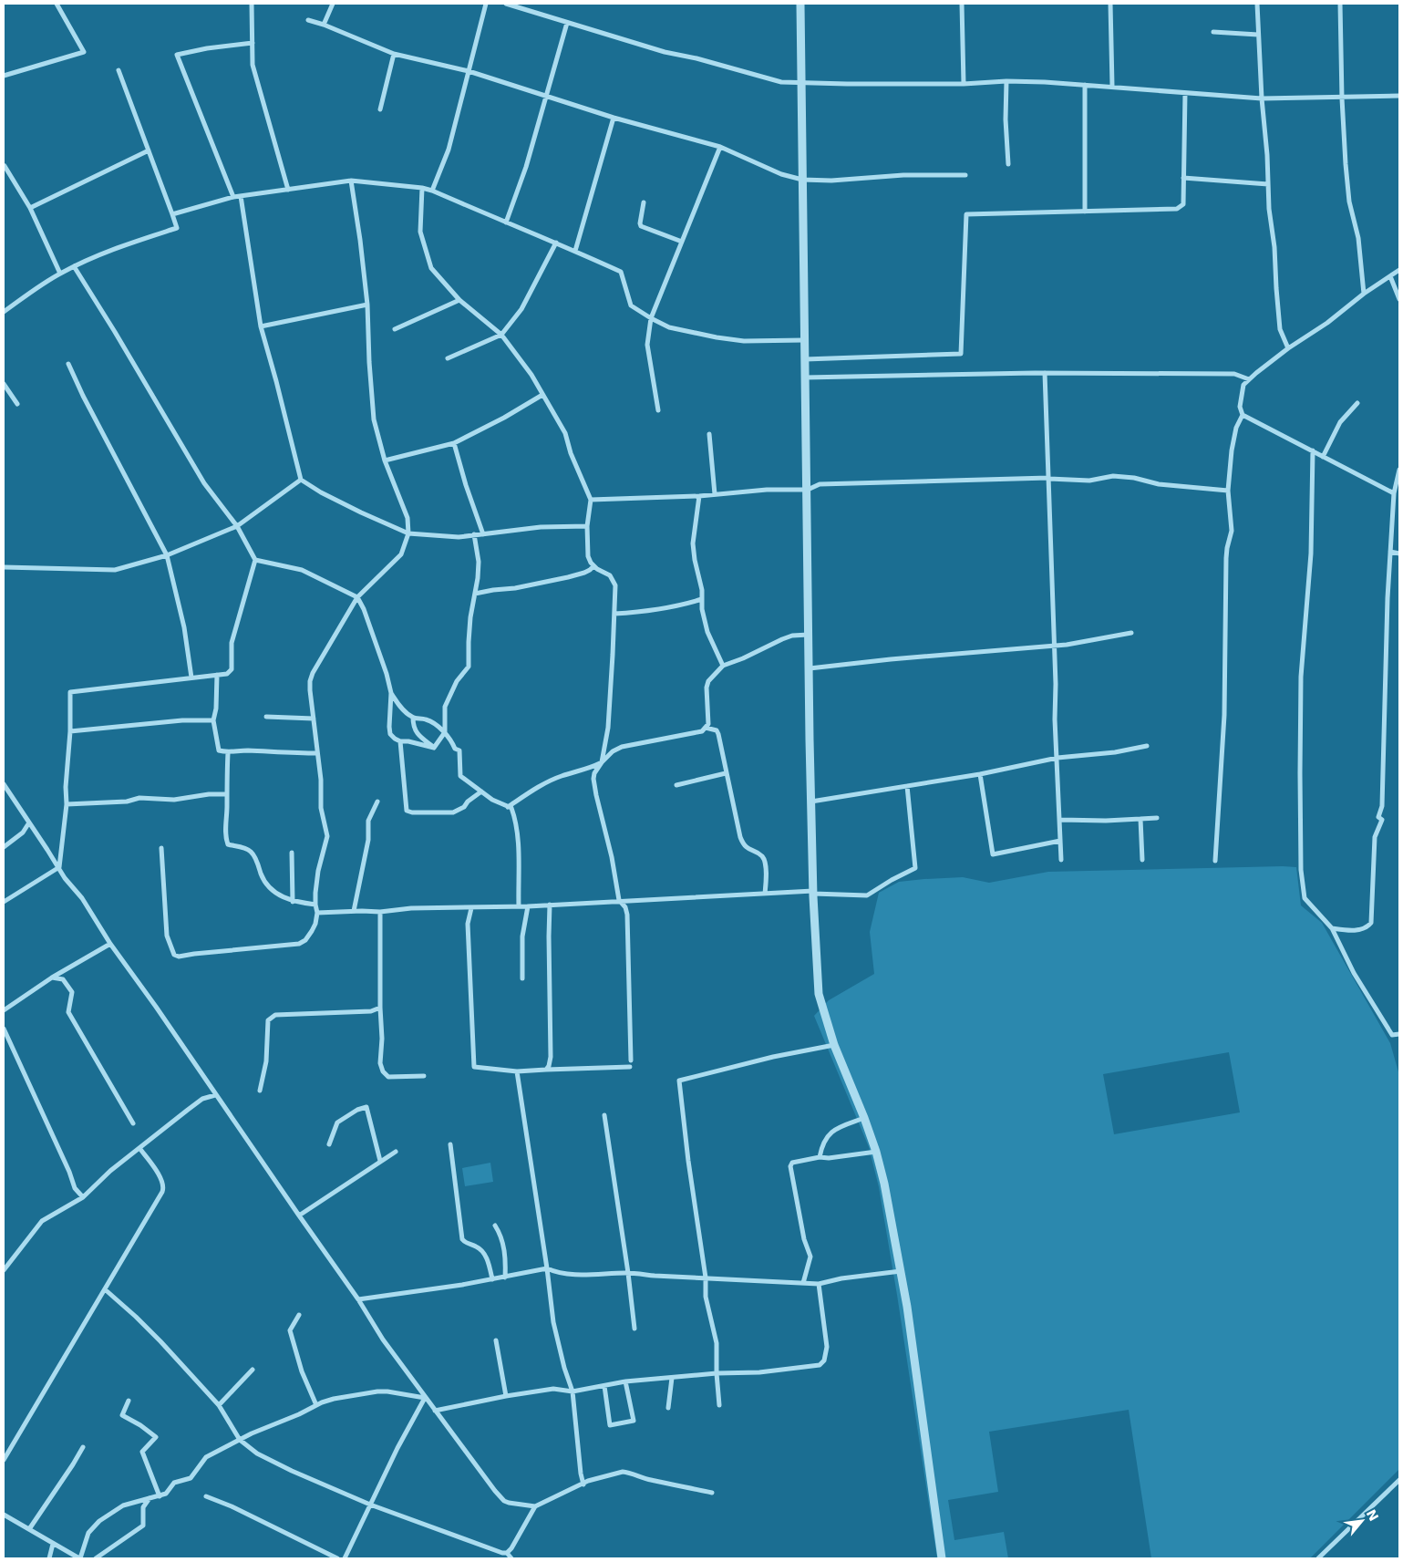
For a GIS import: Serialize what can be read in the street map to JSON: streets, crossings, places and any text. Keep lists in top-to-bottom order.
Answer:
{
  "north": "top right"
}
